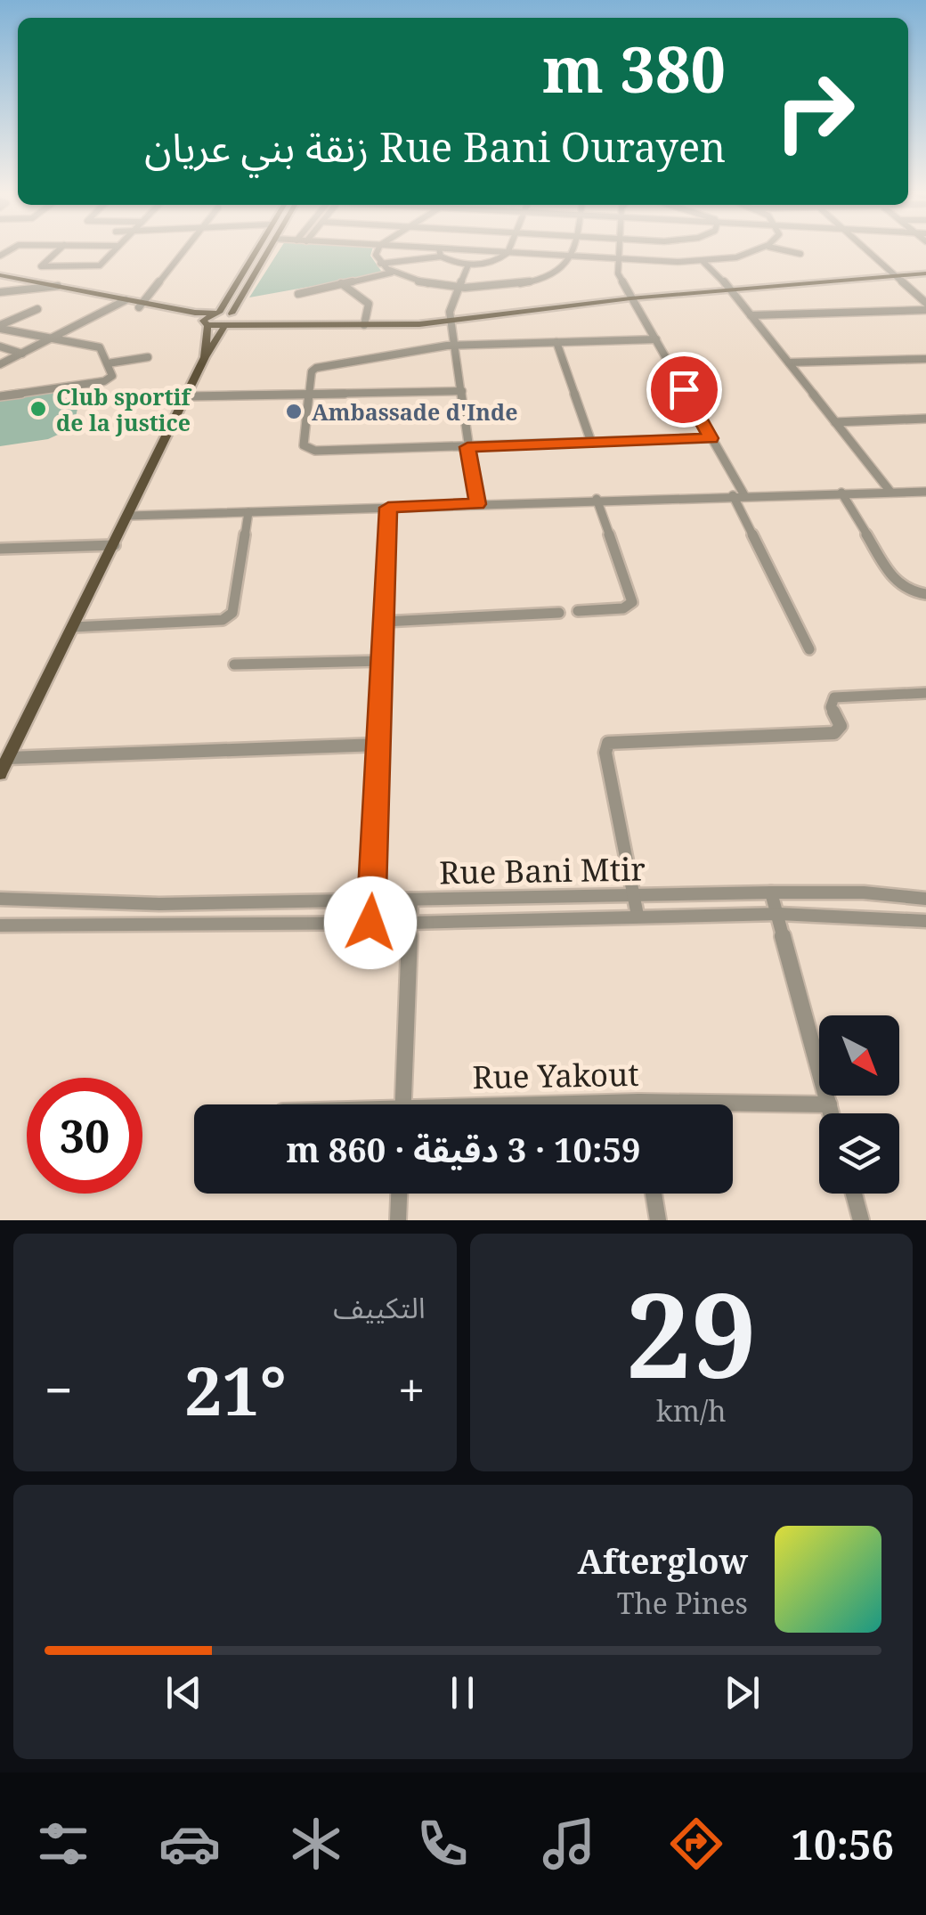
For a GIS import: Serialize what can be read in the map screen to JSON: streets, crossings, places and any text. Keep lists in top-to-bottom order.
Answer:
{
  "streets": {
    "street": ["Rue Bani Mtir", "Rue Yakout"]
  },
  "places": ["Club sportif de la justice", "Ambassade d'Inde"],
  "north": "bottom right",
  "page": {
    "turn": ["380 m", "Rue Bani Ourayen زنقة بني عريان"],
    "limit": "30",
    "trip": "10:59 · 3 دقيقة · 860 m",
    "tile": [
      ["29", "km/h"],
      "التكييف"
    ],
    "heat": ["−", "21°", "+"],
    "song": ["Afterglow", "The Pines"],
    "tabs": "10:56"
  }
}
